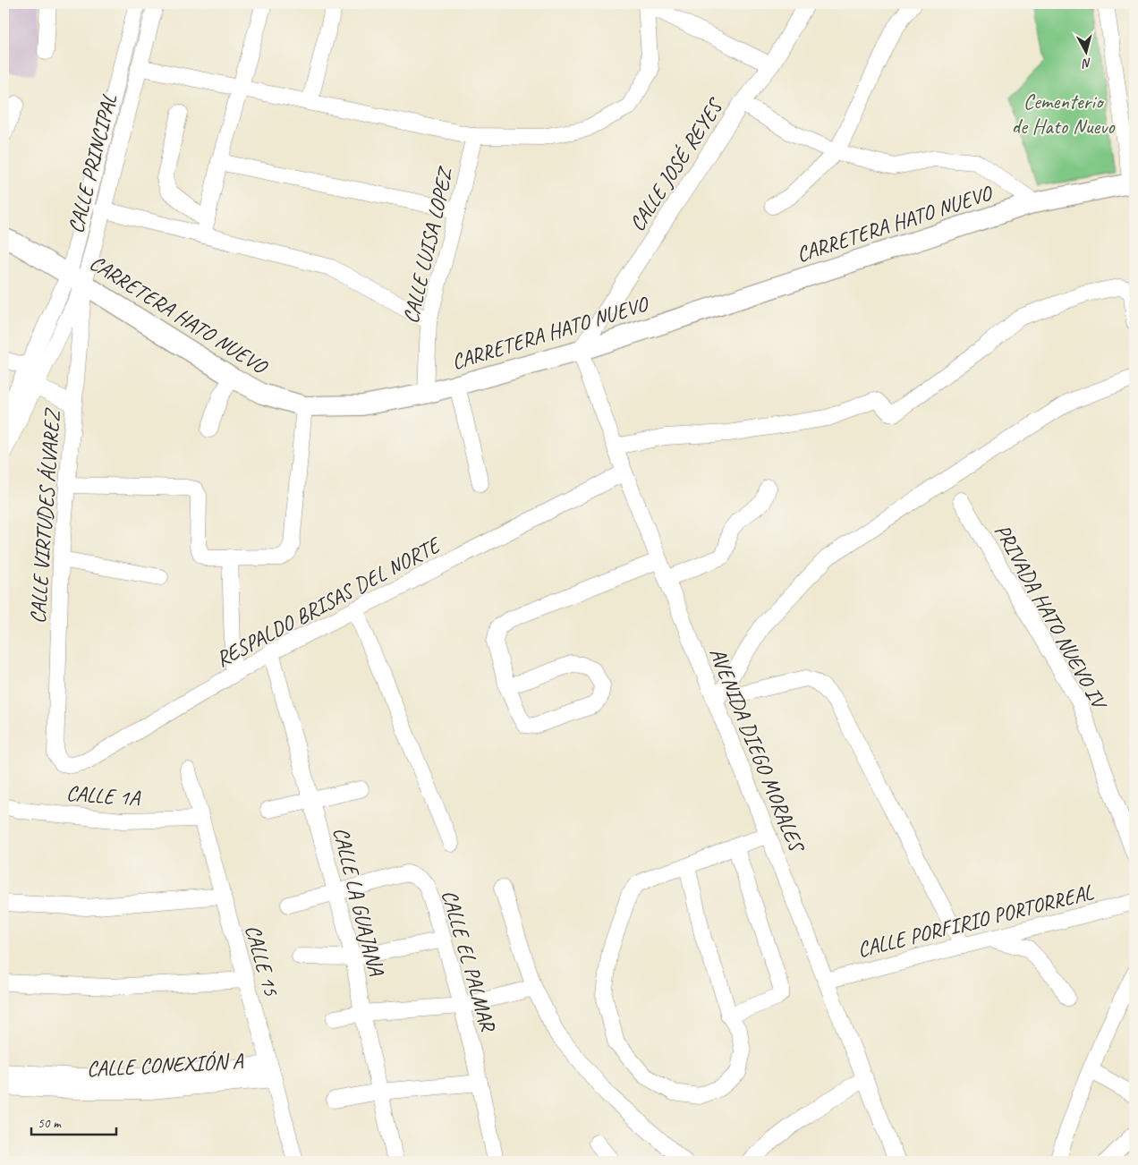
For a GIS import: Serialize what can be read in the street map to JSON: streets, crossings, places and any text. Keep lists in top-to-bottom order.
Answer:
{
  "streets": {
    "main road": ["CARRETERA HATO NUEVO"],
    "street": [
      "CALLE PRINCIPAL",
      "CALLE JOSÉ REYES",
      "CALLE LUISA LOPEZ",
      "CALLE VIRTUDES ÁLVAREZ",
      "RESPALDO BRISAS DEL NORTE",
      "PRIVADA HATO NUEVO IV",
      "AVENIDA DIEGO MORALES",
      "CALLE 1A",
      "CALLE LA GUAJANA",
      "CALLE PORFIRIO PORTORREAL",
      "CALLE 15",
      "CALLE EL PALMAR",
      "CALLE CONEXIÓN A"
    ]
  },
  "crossings": [
    ["CALLE PRINCIPAL", "CARRETERA HATO NUEVO"],
    ["CALLE PRINCIPAL", "CALLE VIRTUDES ÁLVAREZ"],
    ["CALLE JOSÉ REYES", "CARRETERA HATO NUEVO"],
    ["CALLE JOSÉ REYES", "AVENIDA DIEGO MORALES"],
    ["CARRETERA HATO NUEVO", "CALLE LUISA LOPEZ"],
    ["CARRETERA HATO NUEVO", "CALLE VIRTUDES ÁLVAREZ"],
    ["CARRETERA HATO NUEVO", "AVENIDA DIEGO MORALES"],
    ["CALLE VIRTUDES ÁLVAREZ", "RESPALDO BRISAS DEL NORTE"],
    ["RESPALDO BRISAS DEL NORTE", "AVENIDA DIEGO MORALES"],
    ["RESPALDO BRISAS DEL NORTE", "CALLE LA GUAJANA"],
    ["AVENIDA DIEGO MORALES", "CALLE PORFIRIO PORTORREAL"],
    ["CALLE 1A", "CALLE 15"],
    ["CALLE LA GUAJANA", "CALLE EL PALMAR"],
    ["CALLE 15", "CALLE CONEXIÓN A"]
  ],
  "parks": ["Cementerio de Hato Nuevo"],
  "scale_bar": "50 m",
  "north": "bottom"
}
